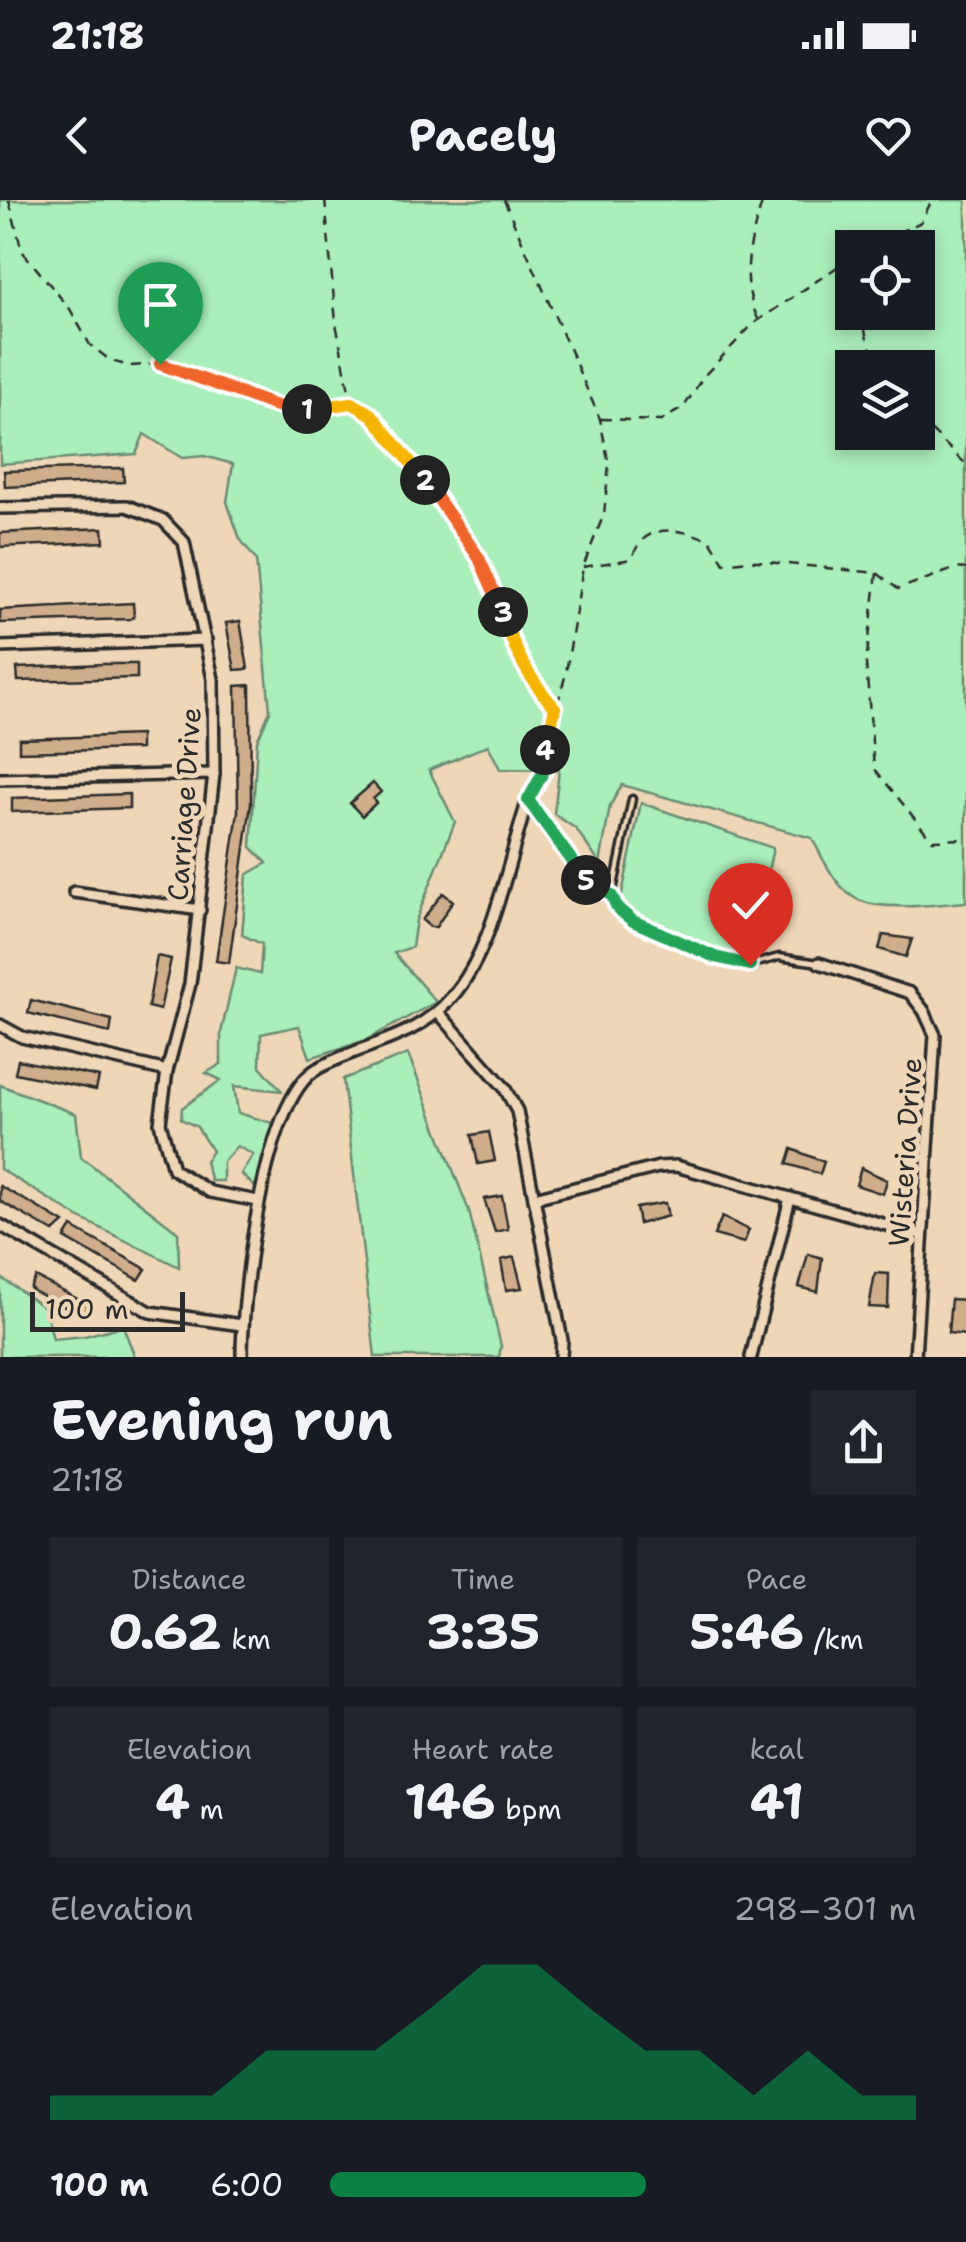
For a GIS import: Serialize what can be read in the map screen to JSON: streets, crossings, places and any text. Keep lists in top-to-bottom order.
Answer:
{
  "streets": {
    "street": ["Carriage Drive", "Wisteria Drive"]
  },
  "scale_bar": "100 m",
  "page": {
    "status": "21:18",
    "header": "Pacely",
    "pins": [
      "1",
      "2",
      "3",
      "4",
      "5"
    ],
    "scale": "100 m",
    "heading": ["Evening run", "21:18"],
    "stats": [
      ["Distance", "0.62 km"],
      ["Time", "3:35"],
      ["Pace", "5:46 /km"],
      ["Elevation", "4 m"],
      ["Heart rate", "146 bpm"],
      ["kcal", "41"]
    ],
    "chart": ["Elevation", "298–301 m"],
    "list": [
      {
        "name": "100 m",
        "note": "6:00"
      }
    ]
  }
}
